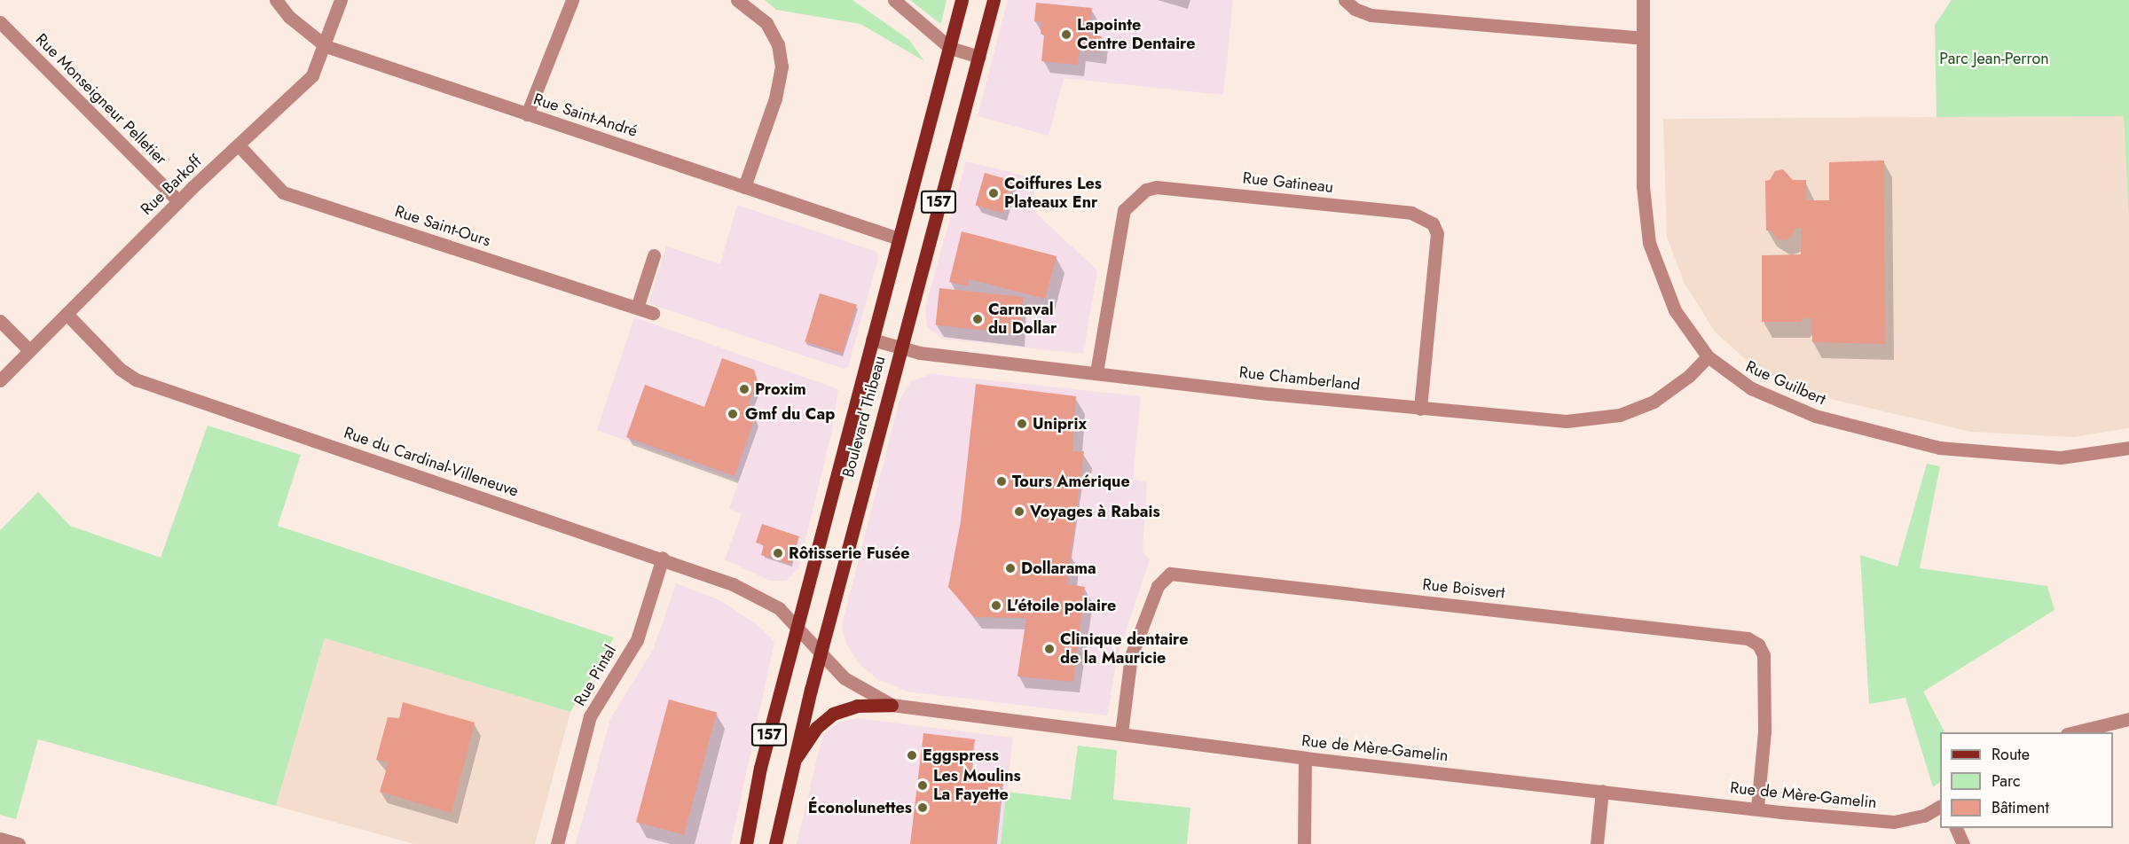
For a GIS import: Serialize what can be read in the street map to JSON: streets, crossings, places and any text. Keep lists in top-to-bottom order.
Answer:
{
  "streets": {
    "main road": ["157", "Boulevard Thibeau"],
    "street": [
      "Rue Monseigneur Pelletier",
      "Rue Saint-André",
      "Rue Gatineau",
      "Rue Barkoff",
      "Rue Saint-Ours",
      "Rue Chamberland",
      "Rue Guilbert",
      "Rue du Cardinal-Villeneuve",
      "Rue Boisvert",
      "Rue Pintal",
      "Rue de Mère-Gamelin"
    ]
  },
  "crossings": [
    ["Rue Monseigneur Pelletier", "Rue Barkoff"],
    ["Rue Saint-André", "Rue Barkoff"],
    ["Rue Saint-André", "Boulevard Thibeau"],
    ["Rue Gatineau", "Rue Chamberland"],
    ["Rue Barkoff", "Rue Saint-Ours"],
    ["Rue Barkoff", "Rue du Cardinal-Villeneuve"],
    ["Rue Chamberland", "Rue Guilbert"],
    ["Rue Chamberland", "Boulevard Thibeau"],
    ["Boulevard Thibeau", "Rue du Cardinal-Villeneuve"],
    ["Boulevard Thibeau", "Rue de Mère-Gamelin"],
    ["Rue du Cardinal-Villeneuve", "Rue Pintal"],
    ["Rue du Cardinal-Villeneuve", "Rue de Mère-Gamelin"],
    ["Rue Boisvert", "Rue de Mère-Gamelin"]
  ],
  "parks": ["Parc Jean-Perron"],
  "places": [
    "Lapointe Centre Dentaire",
    "Coiffures Les Plateaux Enr",
    "Carnaval du Dollar",
    "Proxim",
    "Gmf du Cap",
    "Uniprix",
    "Tours Amérique",
    "Voyages à Rabais",
    "Rôtisserie Fusée",
    "Dollarama",
    "L'étoile polaire",
    "Clinique dentaire de la Mauricie",
    "Eggspress",
    "Les Moulins La Fayette",
    "Éconolunettes"
  ],
  "legend": ["Route", "Parc", "Bâtiment"]
}
